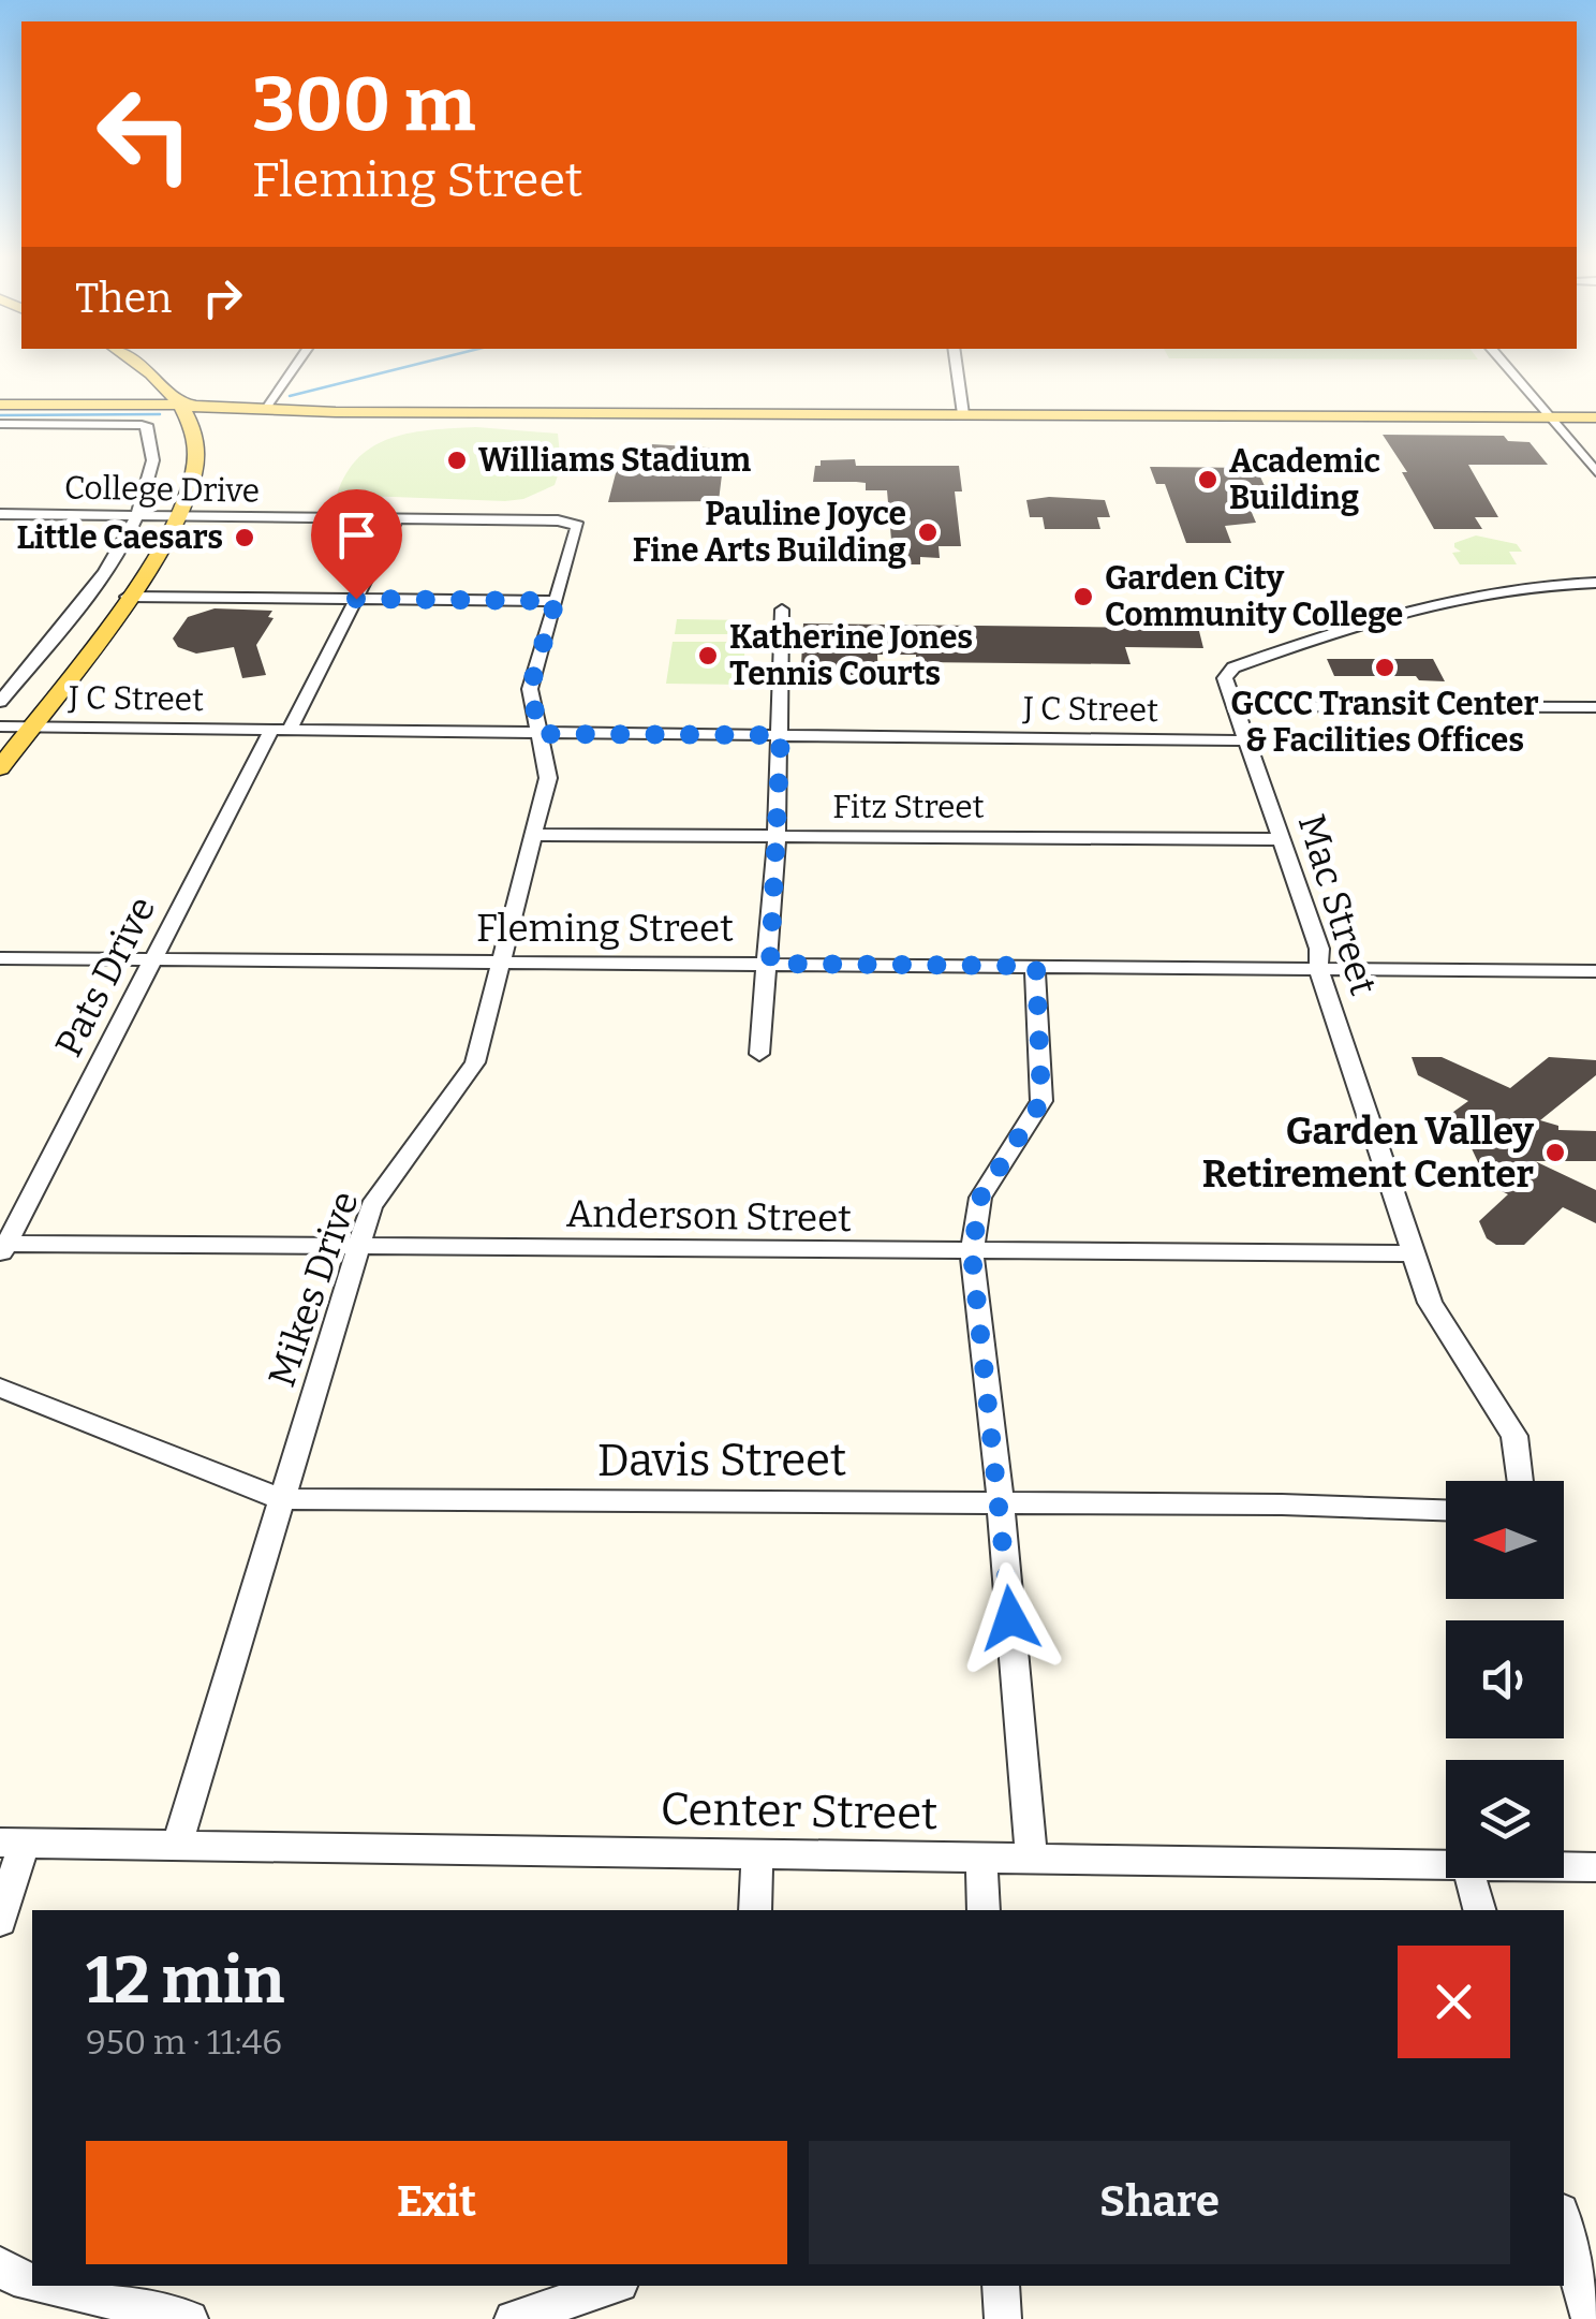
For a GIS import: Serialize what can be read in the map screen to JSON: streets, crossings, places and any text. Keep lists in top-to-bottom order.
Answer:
{
  "streets": {
    "street": [
      "College Drive",
      "J C Street",
      "Fitz Street",
      "Mac Street",
      "Fleming Street",
      "Pats Drive",
      "Anderson Street",
      "Mikes Drive",
      "Davis Street",
      "Center Street"
    ]
  },
  "crossings": [
    ["College Drive", "Pats Drive"],
    ["College Drive", "Mikes Drive"],
    ["J C Street", "Mac Street"],
    ["J C Street", "Pats Drive"],
    ["J C Street", "Mikes Drive"],
    ["Fitz Street", "Mac Street"],
    ["Fitz Street", "Mikes Drive"],
    ["Mac Street", "Fleming Street"],
    ["Mac Street", "Anderson Street"],
    ["Fleming Street", "Pats Drive"],
    ["Fleming Street", "Mikes Drive"],
    ["Pats Drive", "Anderson Street"],
    ["Anderson Street", "Mikes Drive"],
    ["Mikes Drive", "Davis Street"],
    ["Mikes Drive", "Center Street"]
  ],
  "places": [
    "Williams Stadium",
    "Academic Building",
    "Pauline Joyce Fine Arts Building",
    "Little Caesars",
    "Garden City Community College",
    "Katherine Jones Tennis Courts",
    "GCCC Transit Center & Facilities Offices",
    "Garden Valley Retirement Center"
  ],
  "north": "left",
  "page": {
    "turn": ["300 m", "Fleming Street"],
    "then": "Then",
    "heading": ["12 min", "950 m · 11:46"],
    "buttons": ["Exit", "Share"]
  }
}
